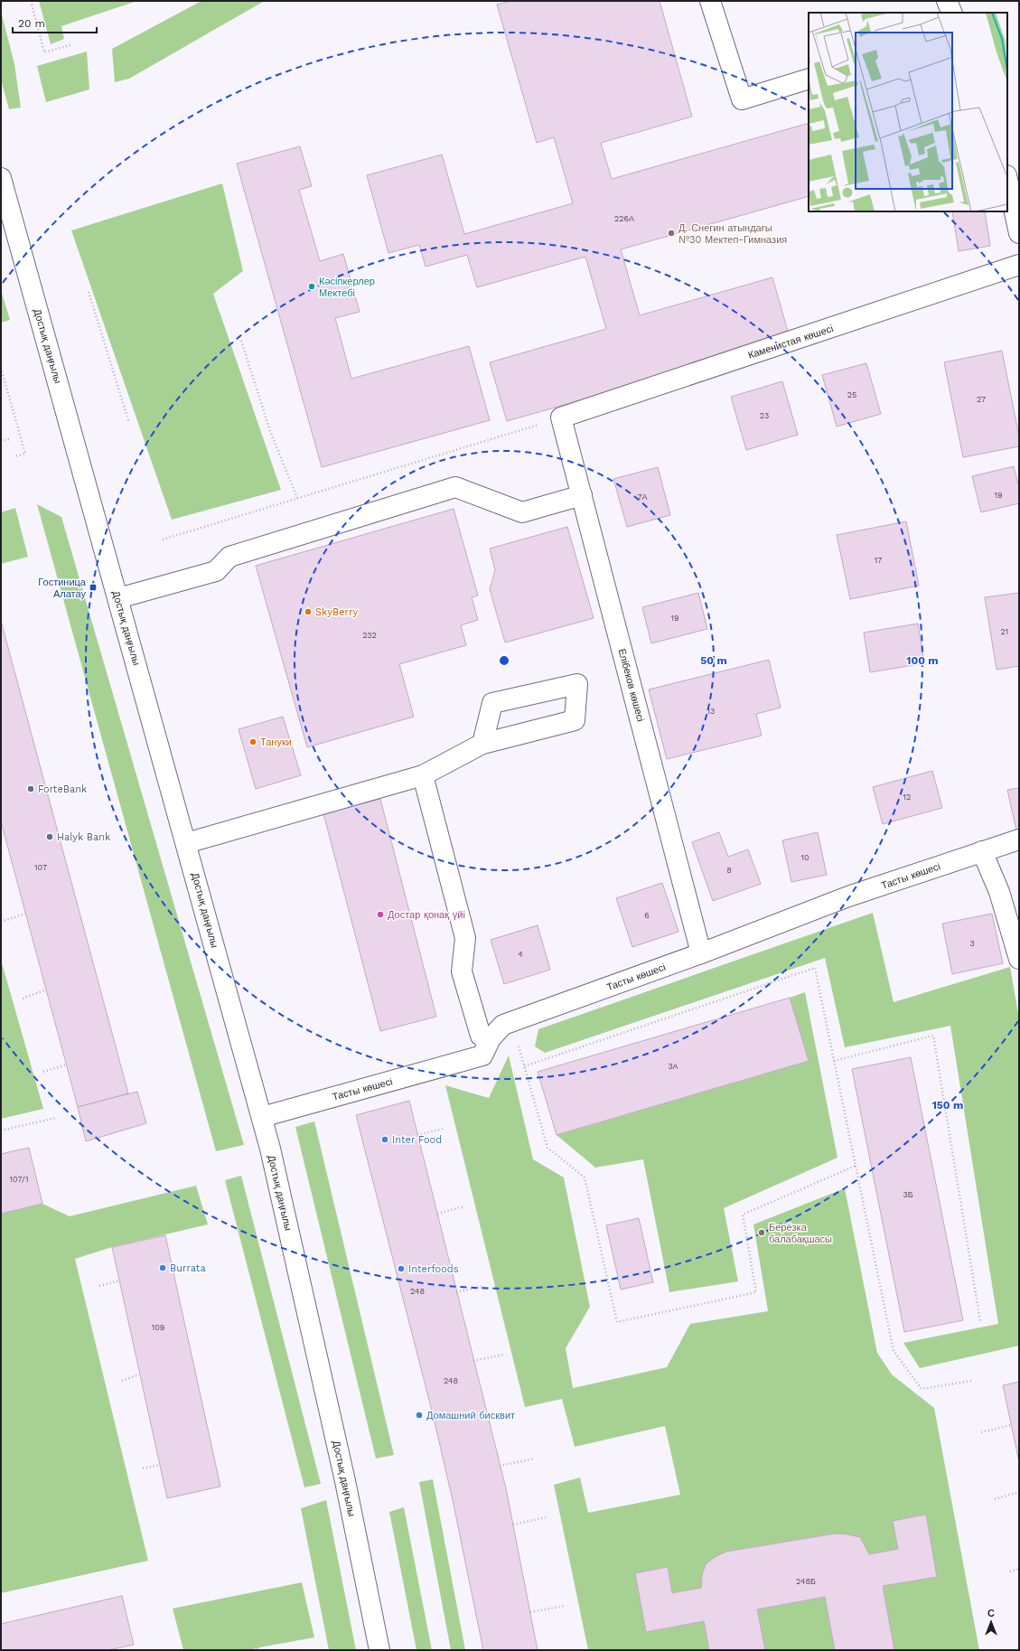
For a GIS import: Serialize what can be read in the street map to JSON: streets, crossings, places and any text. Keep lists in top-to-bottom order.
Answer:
{
  "streets": {
    "street": [
      "Каменистая көшесі",
      "Достық даңғылы",
      "Елібеков көшесі",
      "Тасты көшесі"
    ]
  },
  "crossings": [
    ["Каменистая көшесі", "Елібеков көшесі"],
    ["Достық даңғылы", "Тасты көшесі"],
    ["Елібеков көшесі", "Тасты көшесі"]
  ],
  "places": {
    "other": [
      "Д. Снегин атындағы №30 Мектеп-Гимназия",
      "Кәсіпкерлер Мектебі",
      "SkyBerry",
      "Тануки",
      "ForteBank",
      "Halyk Bank",
      "Достар қонақ үйі",
      "Inter Food",
      "Берёзка балабақшасы",
      "Burrata",
      "Interfoods",
      "Домашний бисквит"
    ],
    "transit": ["Гостиница Алатау"]
  },
  "house_numbers": [
    "226А",
    "25",
    "27",
    "23",
    "19",
    "7А",
    "17",
    "19",
    "21",
    "232",
    "13",
    "12",
    "10",
    "107",
    "8",
    "6",
    "3",
    "4",
    "3А",
    "107/1",
    "3Б",
    "248",
    "109",
    "248",
    "248Б"
  ],
  "scale_bar": "20 m",
  "north": "top",
  "rings": ["50 m", "100 m", "150 m"]
}
